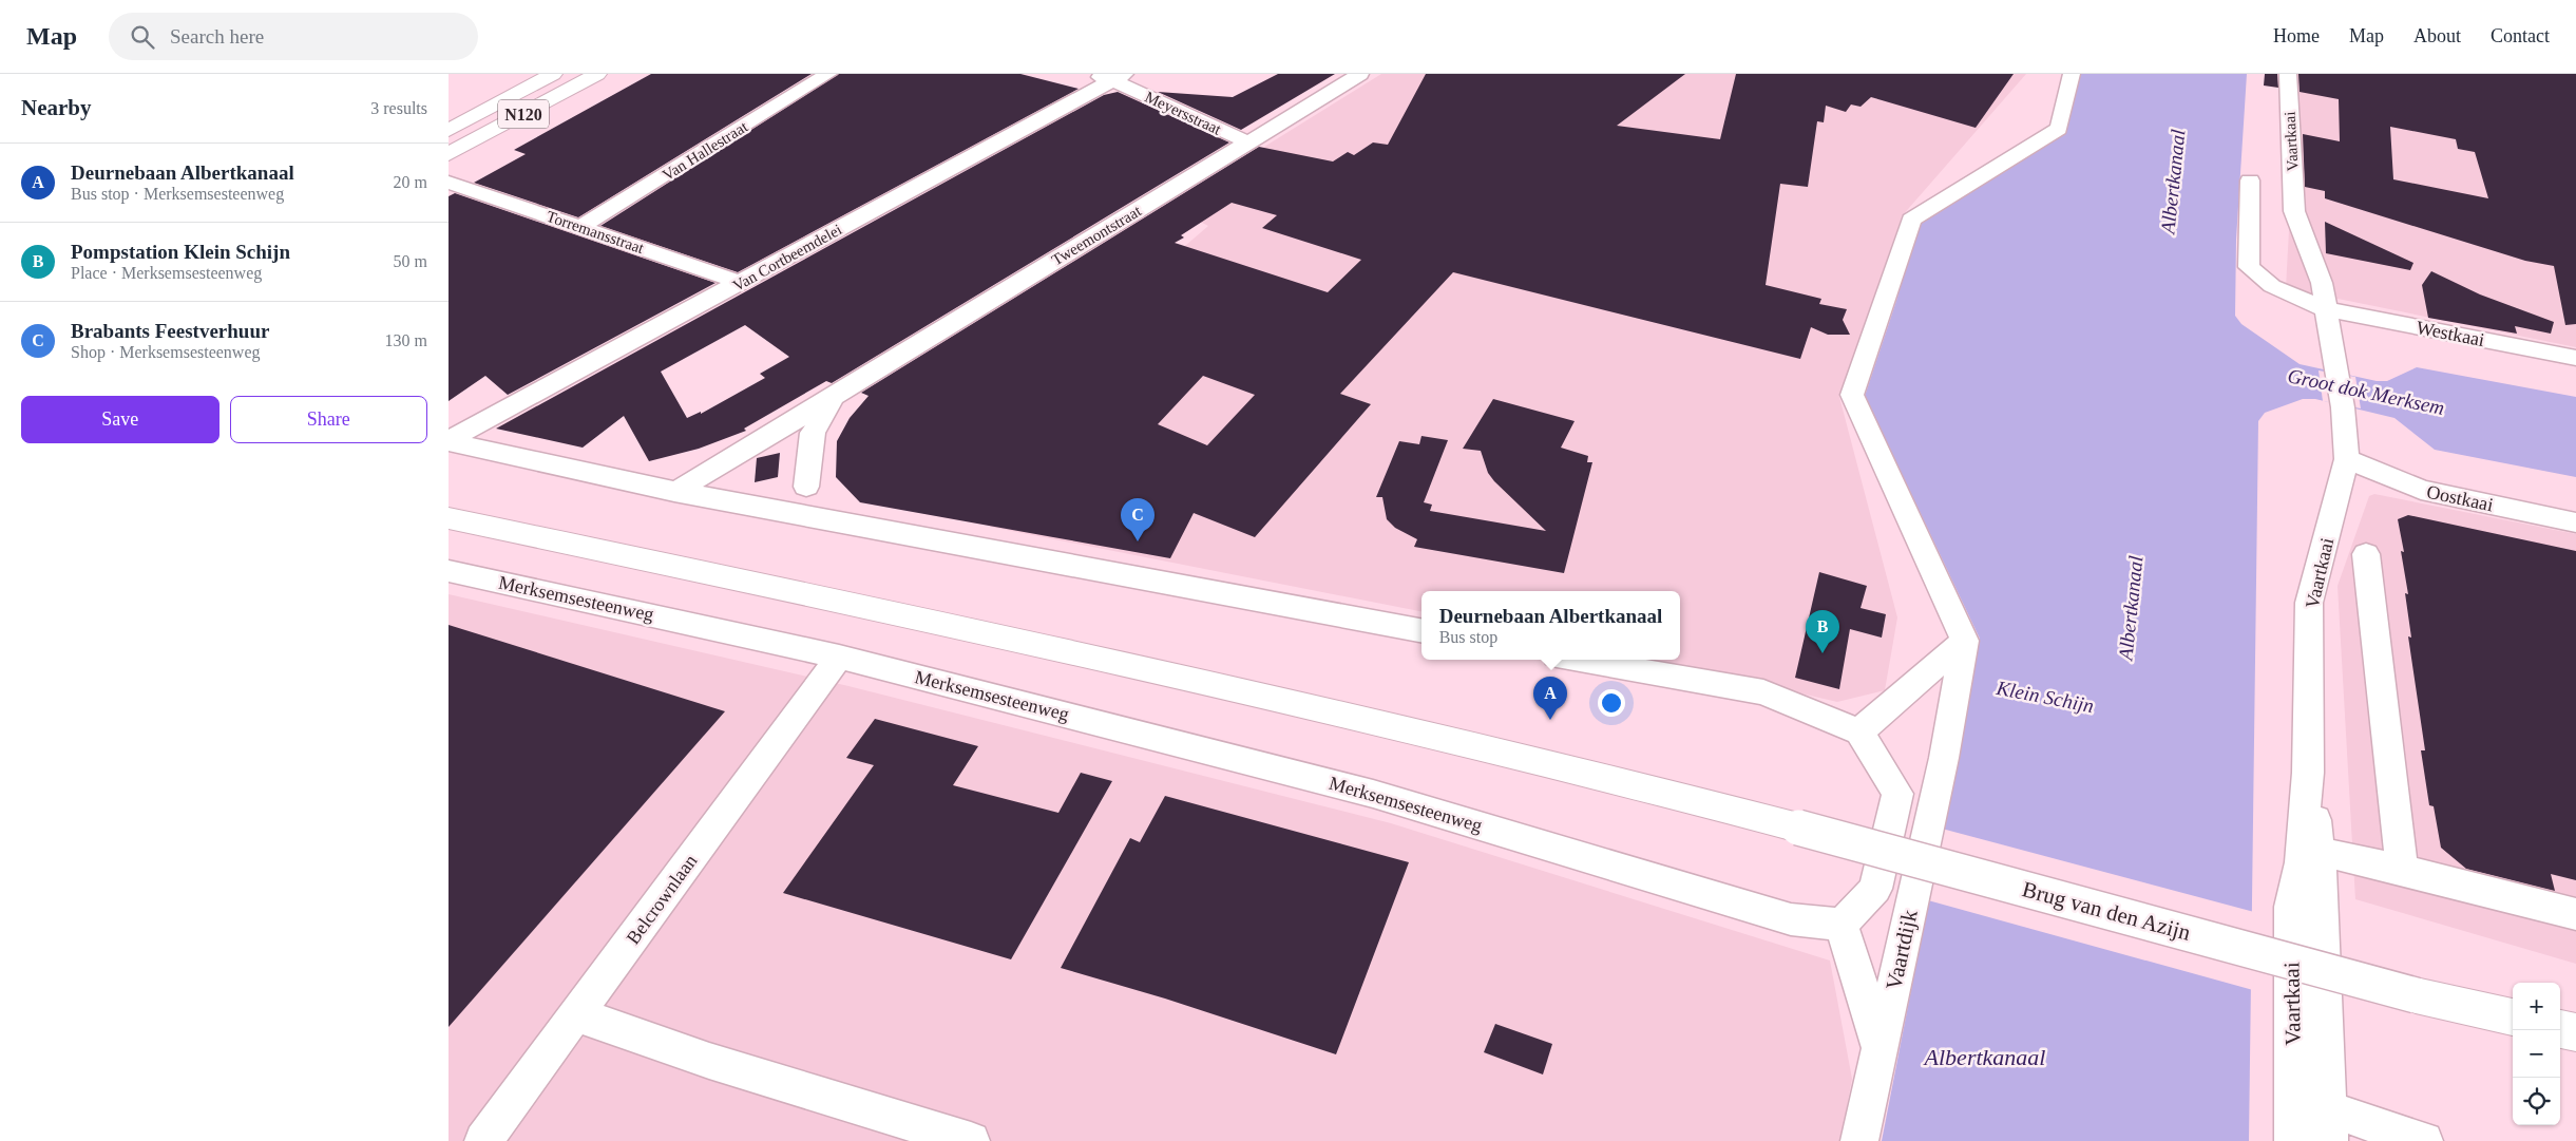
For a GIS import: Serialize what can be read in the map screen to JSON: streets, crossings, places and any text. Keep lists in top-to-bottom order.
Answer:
{
  "streets": {
    "main road": ["N120", "Brug van den Azijn"],
    "street": [
      "Meyersstraat",
      "Vaartkaai",
      "Van Hallestraat",
      "Torremansstraat",
      "Tweemontstraat",
      "Van Cortbeemdelei",
      "Westkaai",
      "Oostkaai",
      "Merksemsesteenweg",
      "Belcrownlaan",
      "Vaartdijk"
    ]
  },
  "crossings": [
    ["Meyersstraat", "Tweemontstraat"],
    ["Meyersstraat", "Van Cortbeemdelei"],
    ["Vaartkaai", "Westkaai"],
    ["Vaartkaai", "Oostkaai"],
    ["Van Hallestraat", "Torremansstraat"],
    ["Torremansstraat", "Van Cortbeemdelei"],
    ["Merksemsesteenweg", "Belcrownlaan"]
  ],
  "water": ["Albertkanaal", "Groot dok Merksem", "Klein Schijn"],
  "page": {
    "header": "Map",
    "search": "Search here",
    "nav": [
      "Home",
      "Map",
      "About",
      "Contact"
    ],
    "heading": ["Nearby", "3 results"],
    "list": [
      {
        "mark": "A",
        "name": "Deurnebaan Albertkanaal",
        "note": "Bus stop · Merksemsesteenweg",
        "value": "20 m"
      },
      {
        "mark": "B",
        "name": "Pompstation Klein Schijn",
        "note": "Place · Merksemsesteenweg",
        "value": "50 m"
      },
      {
        "mark": "C",
        "name": "Brabants Feestverhuur",
        "note": "Shop · Merksemsesteenweg",
        "value": "130 m"
      }
    ],
    "buttons": ["Save", "Share"],
    "pins": ["C", "B", "A"],
    "popup": ["Deurnebaan Albertkanaal", "Bus stop"],
    "map_buttons": ["+", "−"]
  }
}
